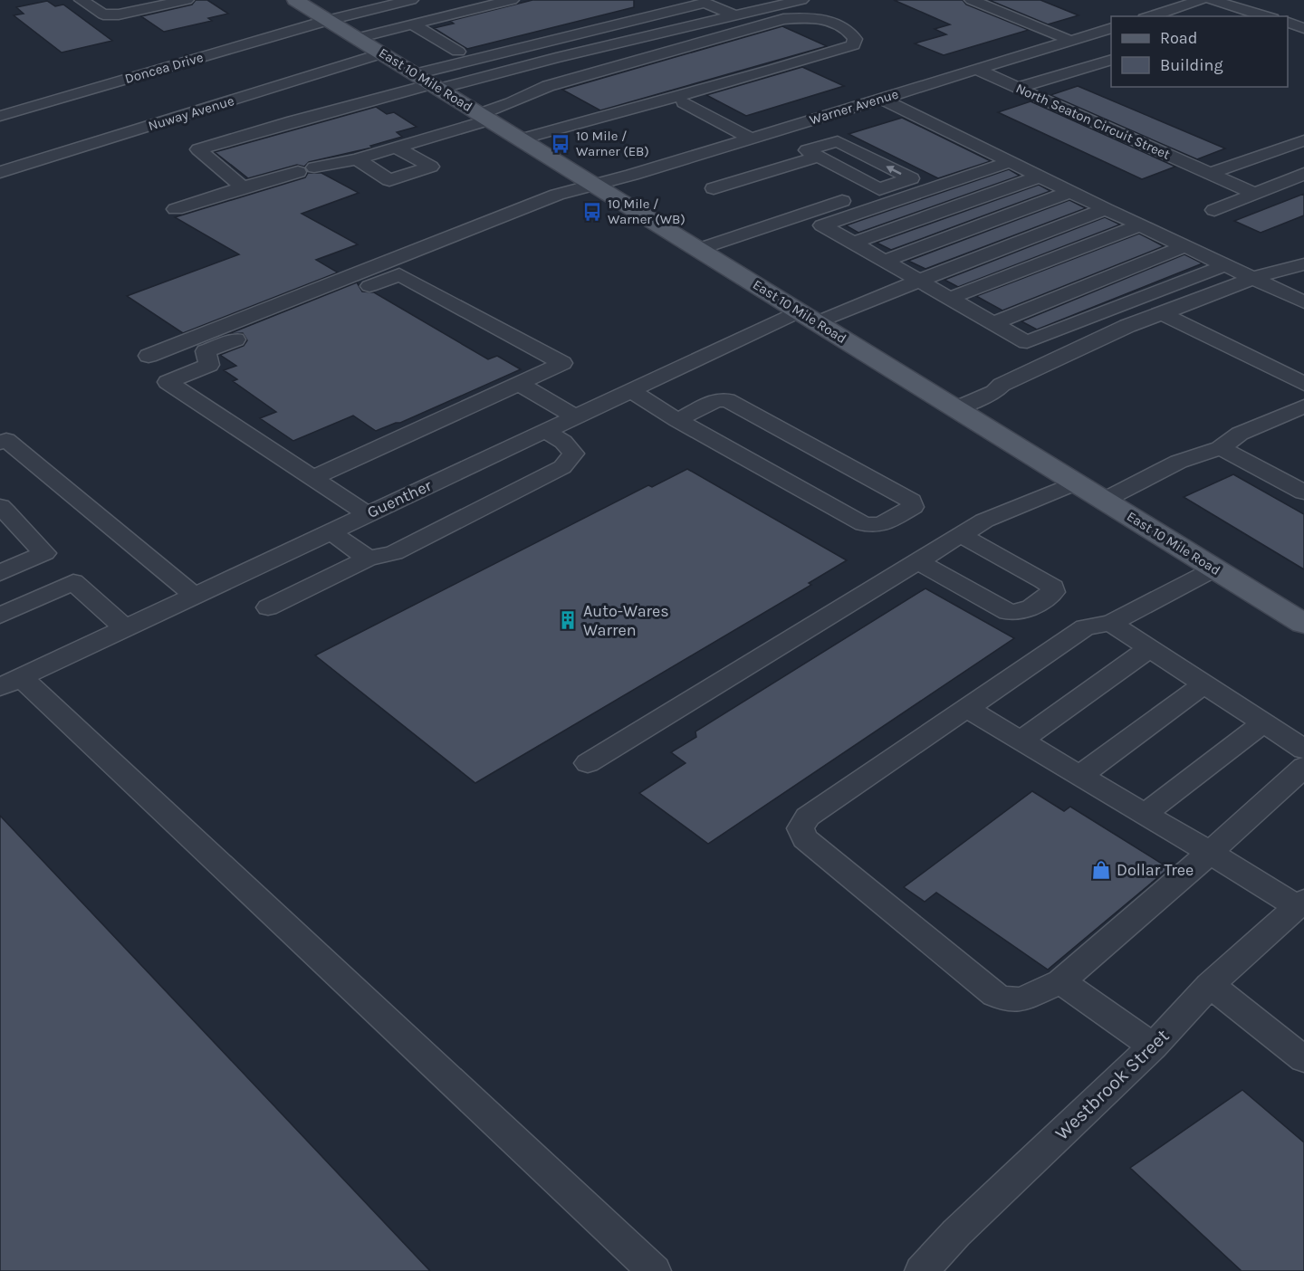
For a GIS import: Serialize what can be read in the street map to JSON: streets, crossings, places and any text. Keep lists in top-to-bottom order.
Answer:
{
  "streets": {
    "main road": ["East 10 Mile Road"],
    "street": [
      "Doncea Drive",
      "Warner Avenue",
      "Nuway Avenue",
      "North Seaton Circuit Street",
      "Guenther",
      "Westbrook Street"
    ]
  },
  "crossings": [
    ["Doncea Drive", "East 10 Mile Road"],
    ["East 10 Mile Road", "Warner Avenue"],
    ["East 10 Mile Road", "Nuway Avenue"],
    ["East 10 Mile Road", "Guenther"],
    ["Warner Avenue", "North Seaton Circuit Street"]
  ],
  "places": {
    "bus stop": ["10 Mile / Warner (EB)", "10 Mile / Warner (WB)"],
    "building": ["Auto-Wares Warren"],
    "shop": ["Dollar Tree"]
  },
  "legend": ["Road", "Building"]
}
